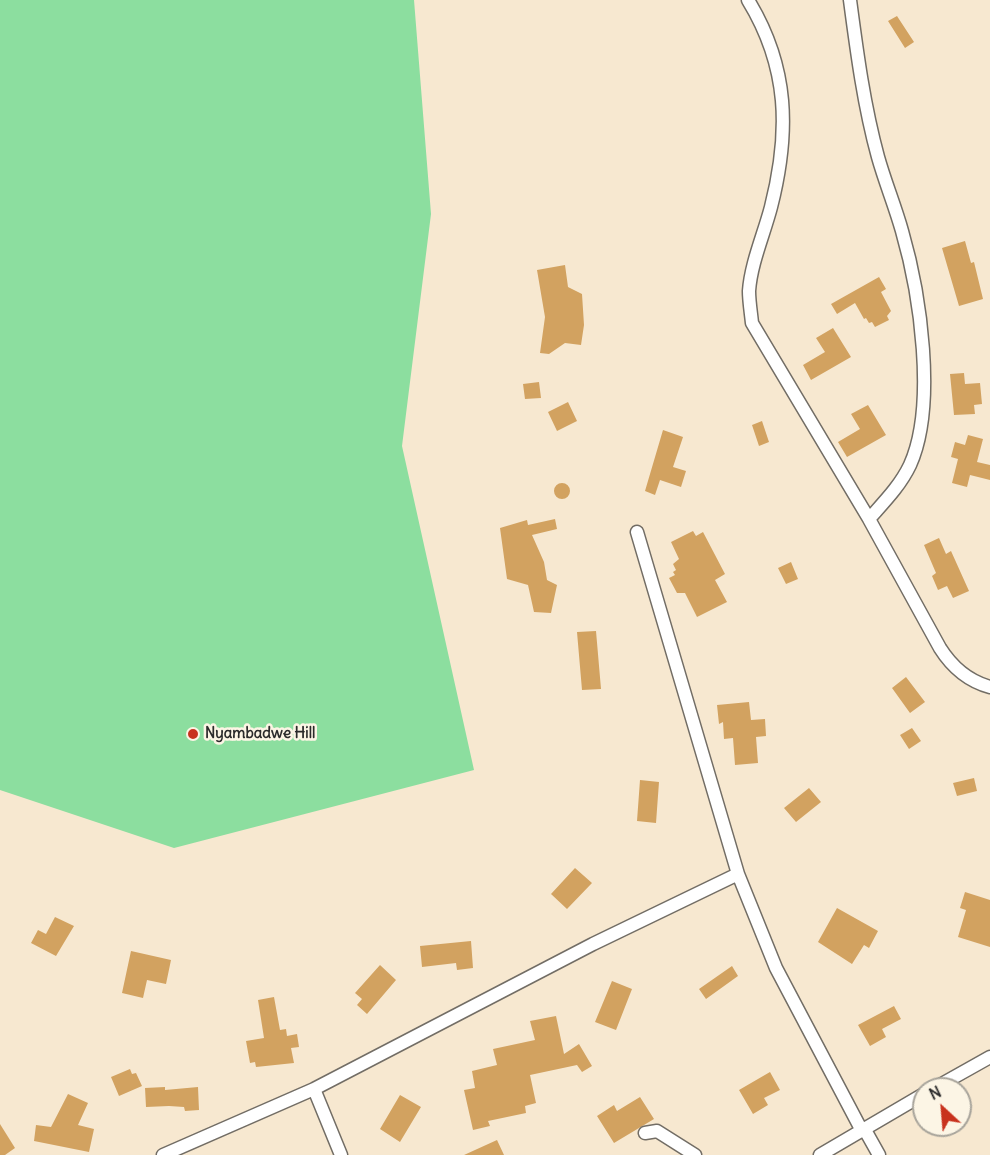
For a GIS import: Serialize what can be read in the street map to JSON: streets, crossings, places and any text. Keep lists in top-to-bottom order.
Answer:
{
  "places": ["Nyambadwe Hill"],
  "north": "top left"
}
